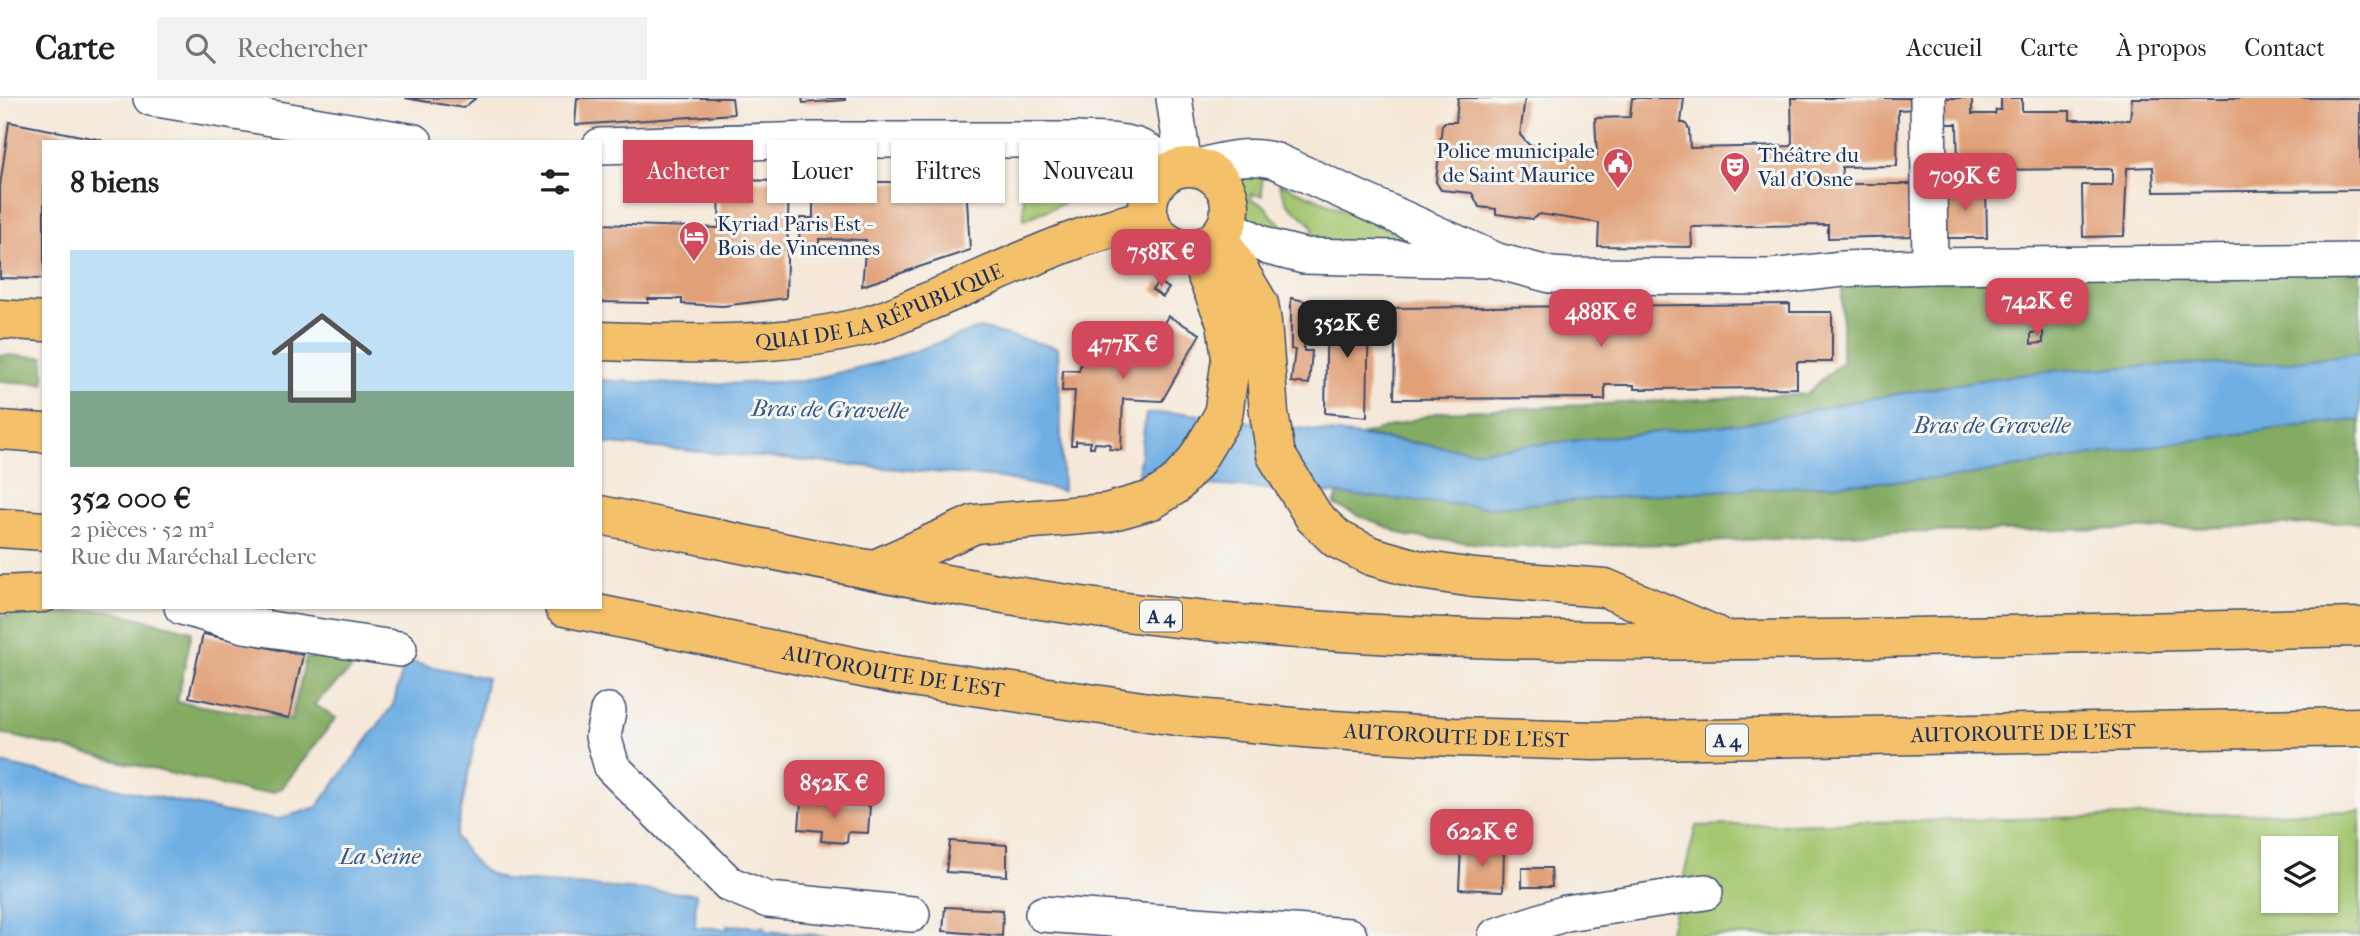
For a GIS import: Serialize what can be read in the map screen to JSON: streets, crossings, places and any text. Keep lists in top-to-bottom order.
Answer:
{
  "streets": {
    "main road": ["QUAI DE LA RÉPUBLIQUE", "A 4", "AUTOROUTE DE L’EST"]
  },
  "water": ["Bras de Gravelle", "La Seine"],
  "places": {
    "public building": ["Police municipale de Saint Maurice"],
    "theatre": ["Théâtre du Val d’Osne"],
    "hotel": ["Kyriad Paris Est - Bois de Vincennes"]
  },
  "page": {
    "header": "Carte",
    "search": "Rechercher",
    "nav": [
      "Accueil",
      "Carte",
      "À propos",
      "Contact"
    ],
    "chip": [
      "Acheter",
      "Louer",
      "Filtres",
      "Nouveau"
    ],
    "heading": "8 biens",
    "price": [
      "709K €",
      "758K €",
      "742K €",
      "488K €",
      "352K €",
      "477K €",
      "852K €",
      "622K €"
    ],
    "list": [
      {
        "name": "352 000 €",
        "note": "2 pièces · 52 m² · Rue du Maréchal Leclerc"
      }
    ]
  }
}
